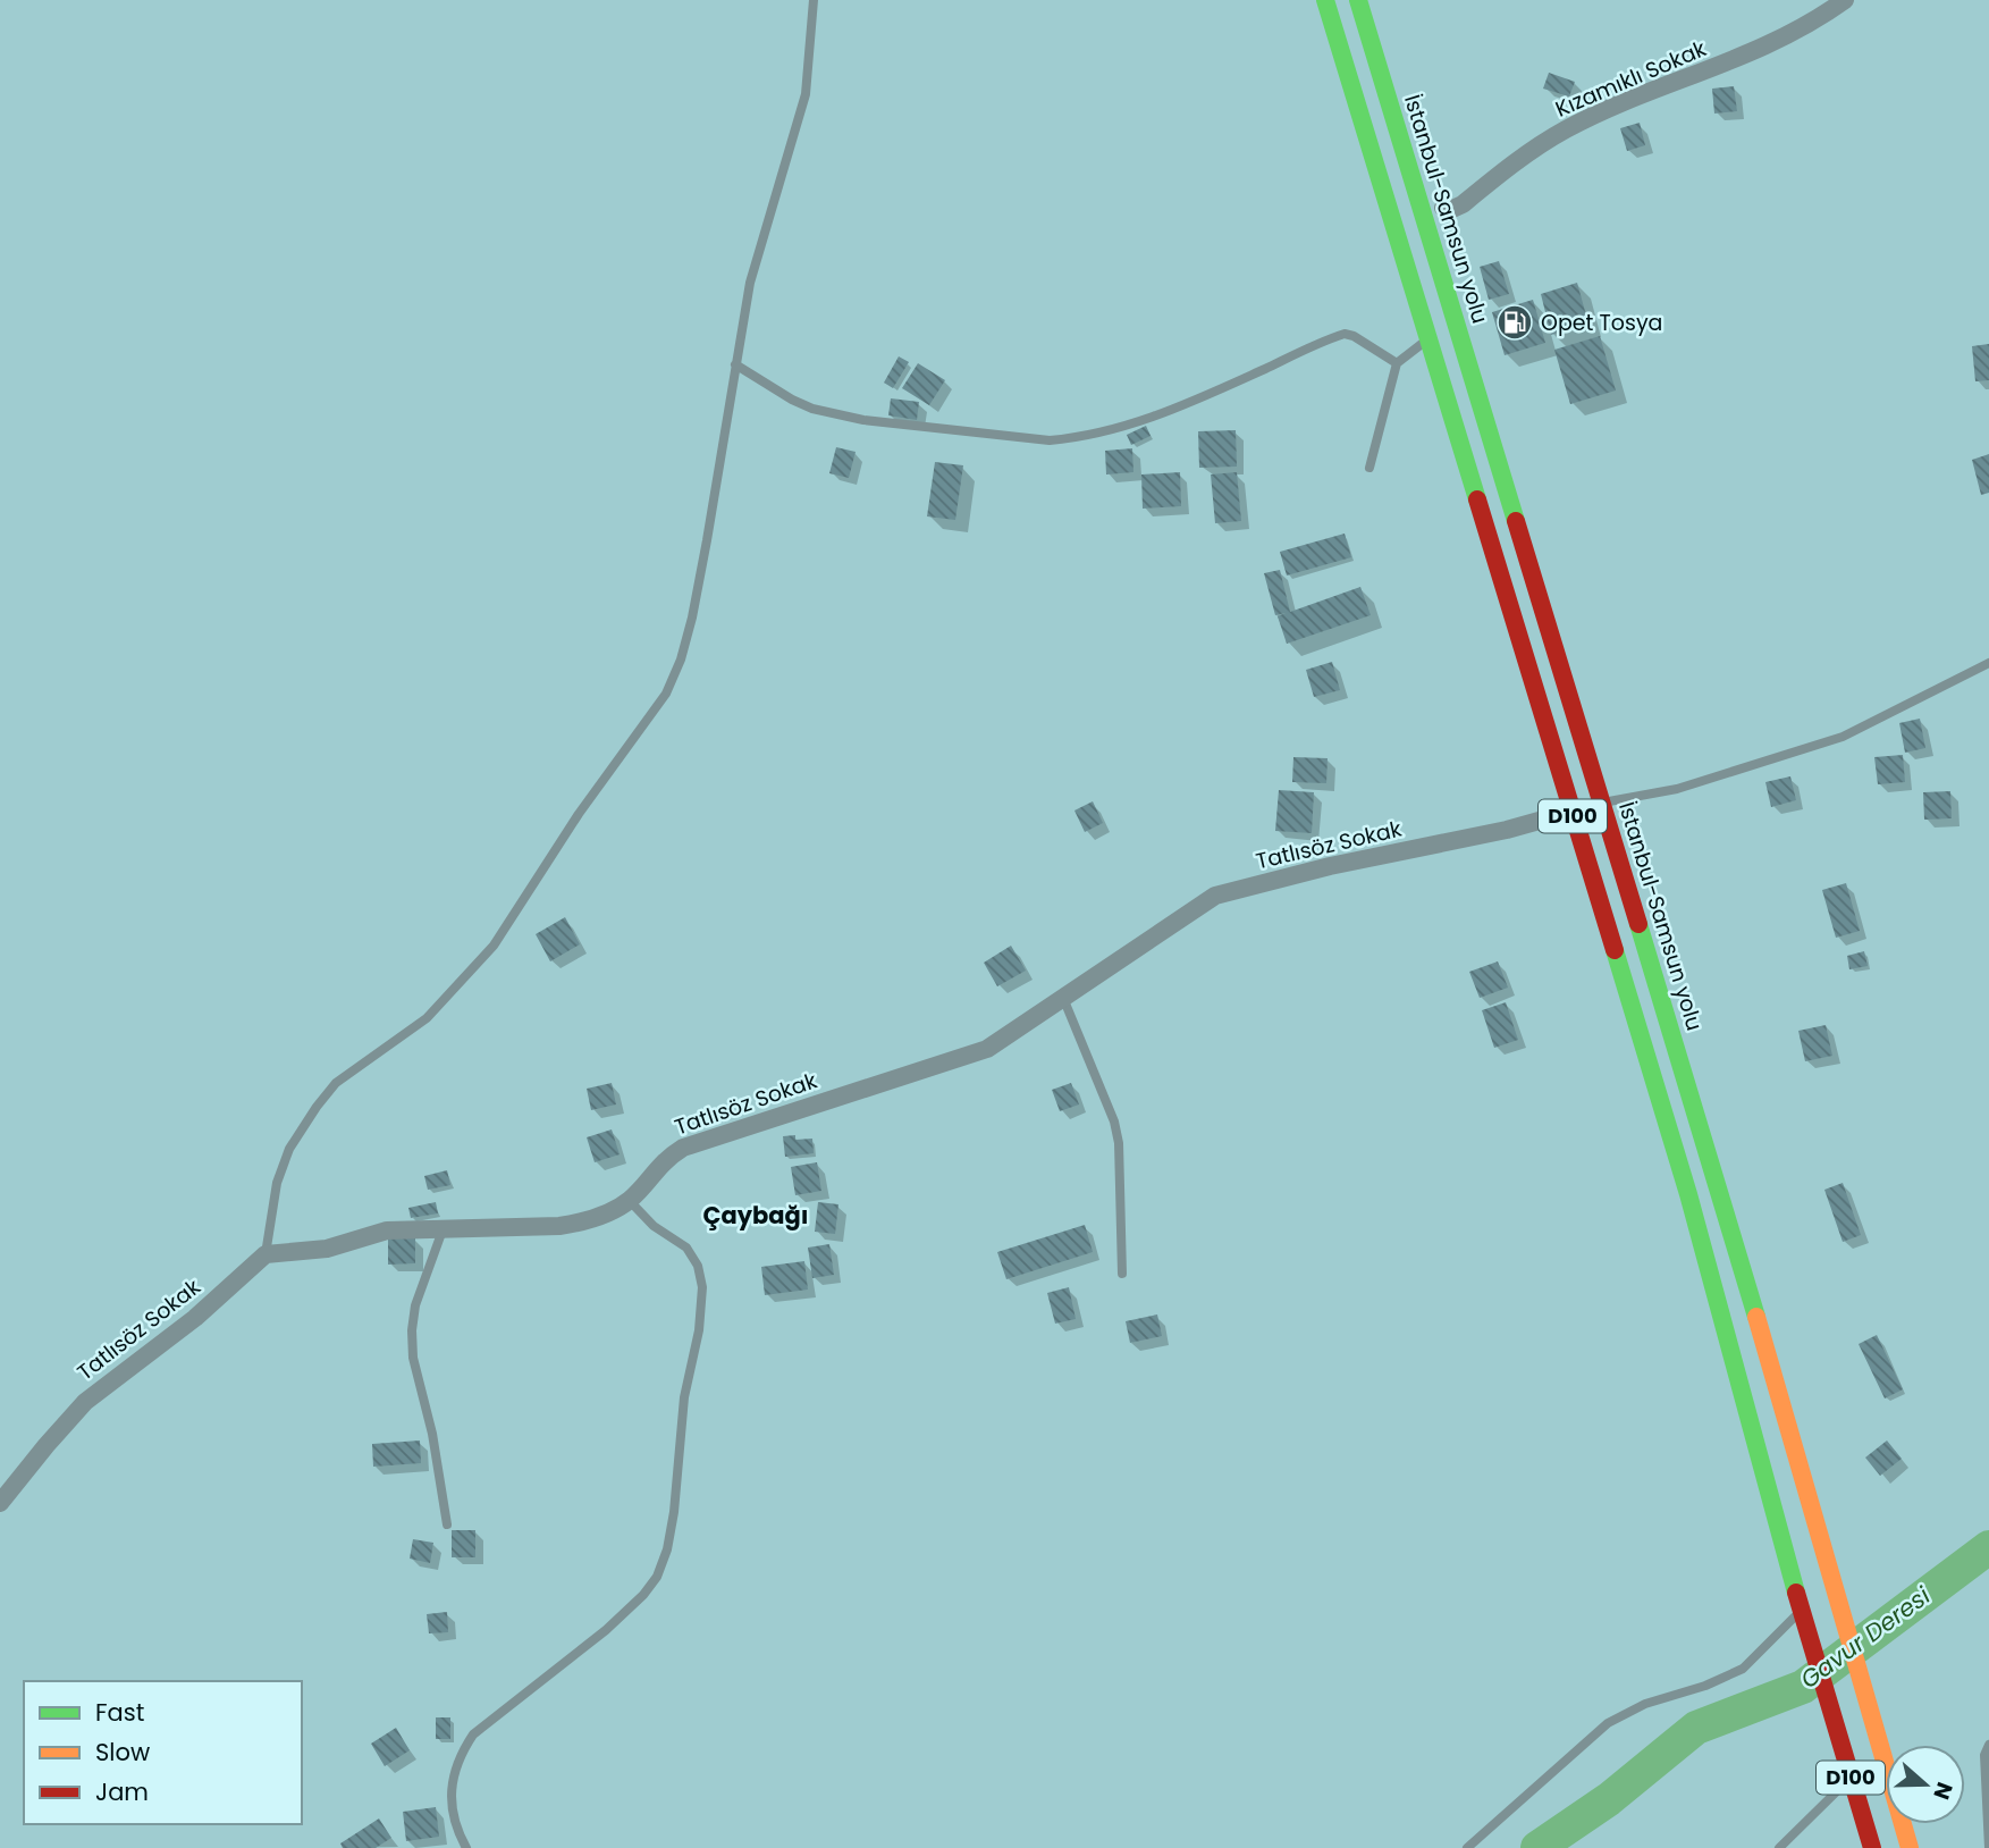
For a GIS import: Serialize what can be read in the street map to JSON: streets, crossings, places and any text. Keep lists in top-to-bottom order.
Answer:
{
  "streets": {
    "highway": ["İstanbul-Samsun yolu", "D100"],
    "street": ["Kızamıklı Sokak", "Tatlısöz Sokak"]
  },
  "crossings": [
    ["D100", "Tatlısöz Sokak"]
  ],
  "districts": ["Çaybağı"],
  "water": ["Gavur Deresi"],
  "places": {
    "fuel station": ["Opet Tosya"]
  },
  "legend": ["Fast", "Slow", "Jam"],
  "north": "right"
}
